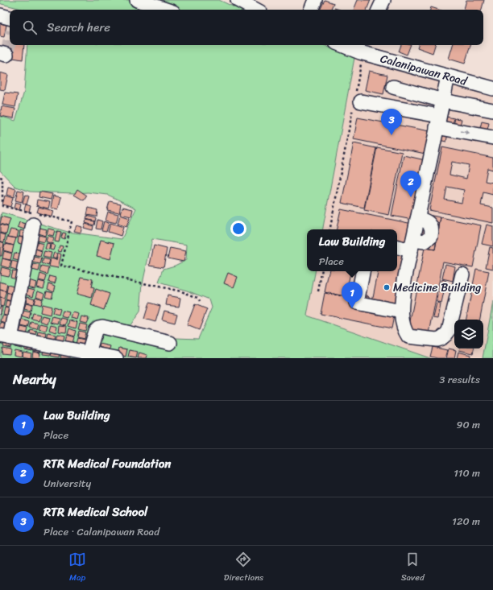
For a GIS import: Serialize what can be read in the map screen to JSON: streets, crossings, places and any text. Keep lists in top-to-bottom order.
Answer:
{
  "streets": {
    "street": ["Calanipawan Road"]
  },
  "places": ["Medicine Building"],
  "page": {
    "search": "Search here",
    "pins": ["3", "2", "1"],
    "popup": ["Law Building", "Place"],
    "heading": ["Nearby", "3 results"],
    "list": [
      {
        "mark": "1",
        "name": "Law Building",
        "note": "Place",
        "value": "90 m"
      },
      {
        "mark": "2",
        "name": "RTR Medical Foundation",
        "note": "University",
        "value": "110 m"
      },
      {
        "mark": "3",
        "name": "RTR Medical School",
        "note": "Place · Calanipawan Road",
        "value": "120 m"
      }
    ],
    "nav": ["Map", "Directions", "Saved"]
  }
}
